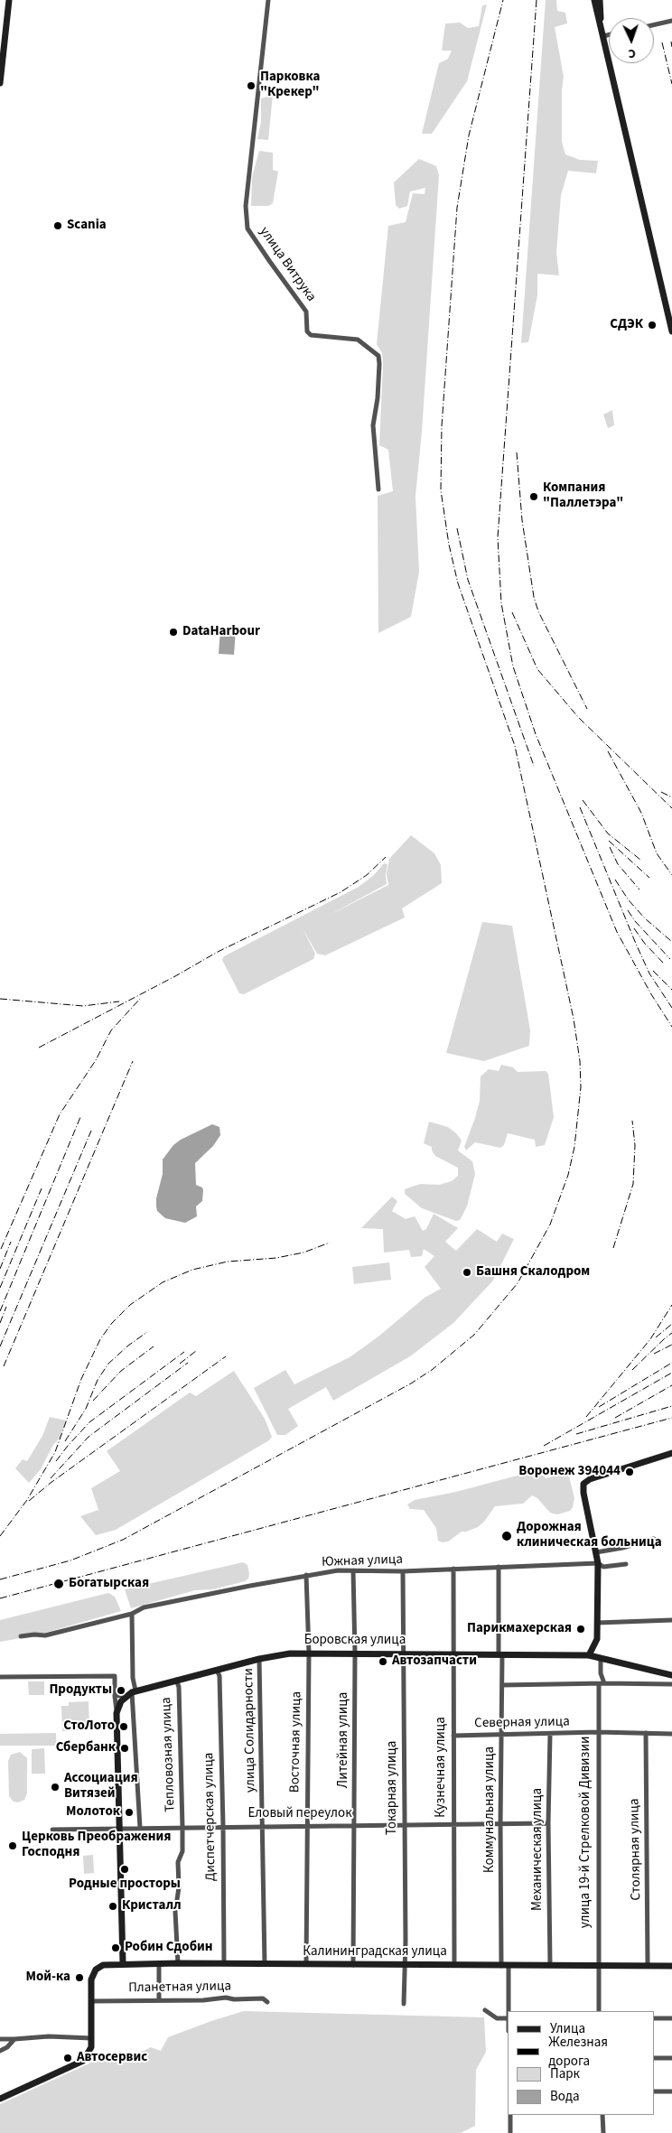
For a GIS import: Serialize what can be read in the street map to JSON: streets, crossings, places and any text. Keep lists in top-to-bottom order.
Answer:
{
  "streets": {
    "street": [
      "улица Витрука",
      "Южная улица",
      "Боровская улица",
      "Северная улица",
      "улица Солидарности",
      "Литейная улица",
      "Восточная улица",
      "Тепловозная улица",
      "Кузнечная улица",
      "Токарная улица",
      "Коммунальная улица",
      "Еловый переулок",
      "Диспетчерская улица",
      "улица 19-й Стрелковой Дивизии",
      "Механическая улица",
      "Столярная улица",
      "Калининградская улица",
      "Планетная улица"
    ]
  },
  "crossings": [
    ["Южная улица", "Литейная улица"],
    ["Южная улица", "Восточная улица"],
    ["Южная улица", "Кузнечная улица"],
    ["Южная улица", "Токарная улица"],
    ["Южная улица", "Коммунальная улица"],
    ["Боровская улица", "улица Солидарности"],
    ["Боровская улица", "Литейная улица"],
    ["Боровская улица", "Восточная улица"],
    ["Боровская улица", "Тепловозная улица"],
    ["Боровская улица", "Кузнечная улица"],
    ["Боровская улица", "Токарная улица"],
    ["Боровская улица", "Коммунальная улица"],
    ["Боровская улица", "Диспетчерская улица"],
    ["Боровская улица", "улица 19-й Стрелковой Дивизии"],
    ["Северная улица", "Кузнечная улица"],
    ["Северная улица", "Коммунальная улица"],
    ["Северная улица", "улица 19-й Стрелковой Дивизии"],
    ["Северная улица", "Механическая улица"],
    ["Северная улица", "Столярная улица"],
    ["улица Солидарности", "Еловый переулок"],
    ["улица Солидарности", "Калининградская улица"],
    ["Литейная улица", "Еловый переулок"],
    ["Литейная улица", "Калининградская улица"],
    ["Восточная улица", "Еловый переулок"],
    ["Восточная улица", "Калининградская улица"],
    ["Тепловозная улица", "Еловый переулок"],
    ["Тепловозная улица", "Калининградская улица"],
    ["Кузнечная улица", "Еловый переулок"],
    ["Кузнечная улица", "Калининградская улица"],
    ["Токарная улица", "Еловый переулок"],
    ["Токарная улица", "Калининградская улица"],
    ["Коммунальная улица", "Еловый переулок"],
    ["Коммунальная улица", "Калининградская улица"],
    ["Еловый переулок", "Диспетчерская улица"],
    ["Еловый переулок", "Механическая улица"],
    ["Диспетчерская улица", "Калининградская улица"],
    ["улица 19-й Стрелковой Дивизии", "Калининградская улица"],
    ["Механическая улица", "Калининградская улица"],
    ["Столярная улица", "Калининградская улица"],
    ["Калининградская улица", "Планетная улица"]
  ],
  "places": [
    "Парковка \"Крекер\"",
    "Scania",
    "СДЭК",
    "Компания \"Паллетэра\"",
    "DataHarbour",
    "Башня Скалодром",
    "Воронеж 394044",
    "Дорожная клиническая больница",
    "Богатырская",
    "Парикмахерская",
    "Автозапчасти",
    "Продукты",
    "СтоЛото",
    "Сбербанк",
    "Ассоциация Витязей",
    "Молоток",
    "Церковь Преображения Господня",
    "Родные просторы",
    "Кристалл",
    "Робин Сдобин",
    "Мой-ка",
    "Автосервис"
  ],
  "legend": [
    "Улица",
    "Железная дорога",
    "Парк",
    "Вода"
  ],
  "north": "bottom"
}
